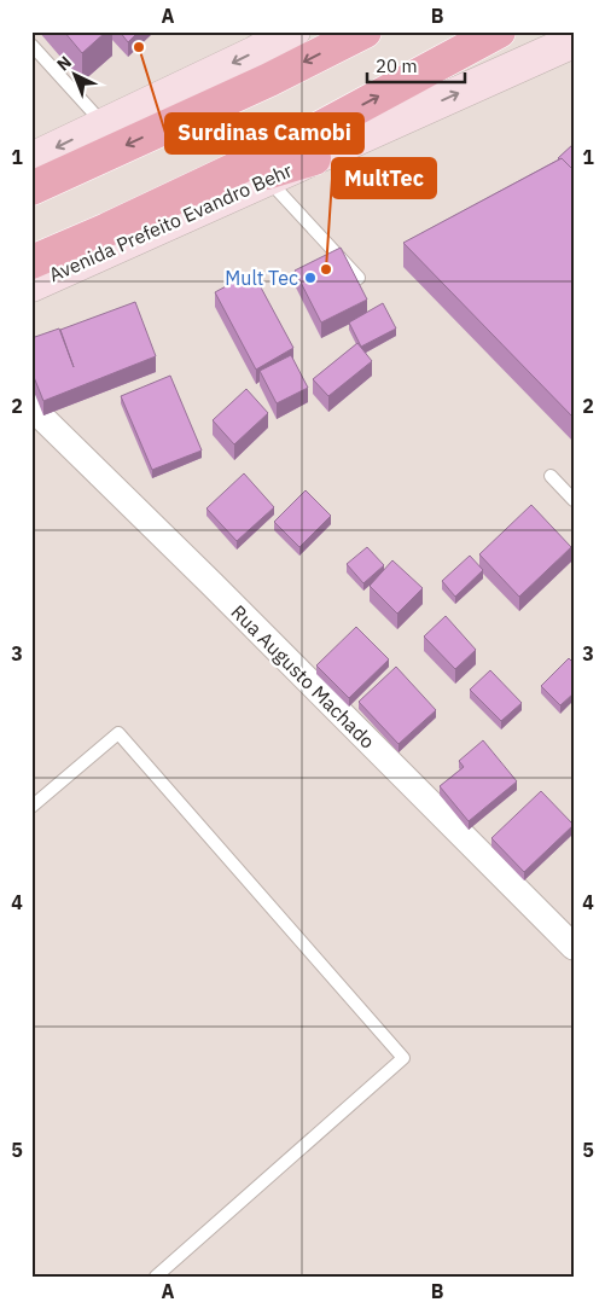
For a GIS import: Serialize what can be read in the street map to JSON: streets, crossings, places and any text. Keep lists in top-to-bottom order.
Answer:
{
  "streets": {
    "highway": ["Avenida Prefeito Evandro Behr"],
    "street": ["Rua Augusto Machado"]
  },
  "places": ["Surdinas Camobi", "MultTec", "Mult Tec"],
  "scale_bar": "20 m",
  "north": "top left",
  "grid": {
    "columns": ["A", "B"],
    "rows": [
      "1",
      "2",
      "3",
      "4",
      "5"
    ]
  }
}
